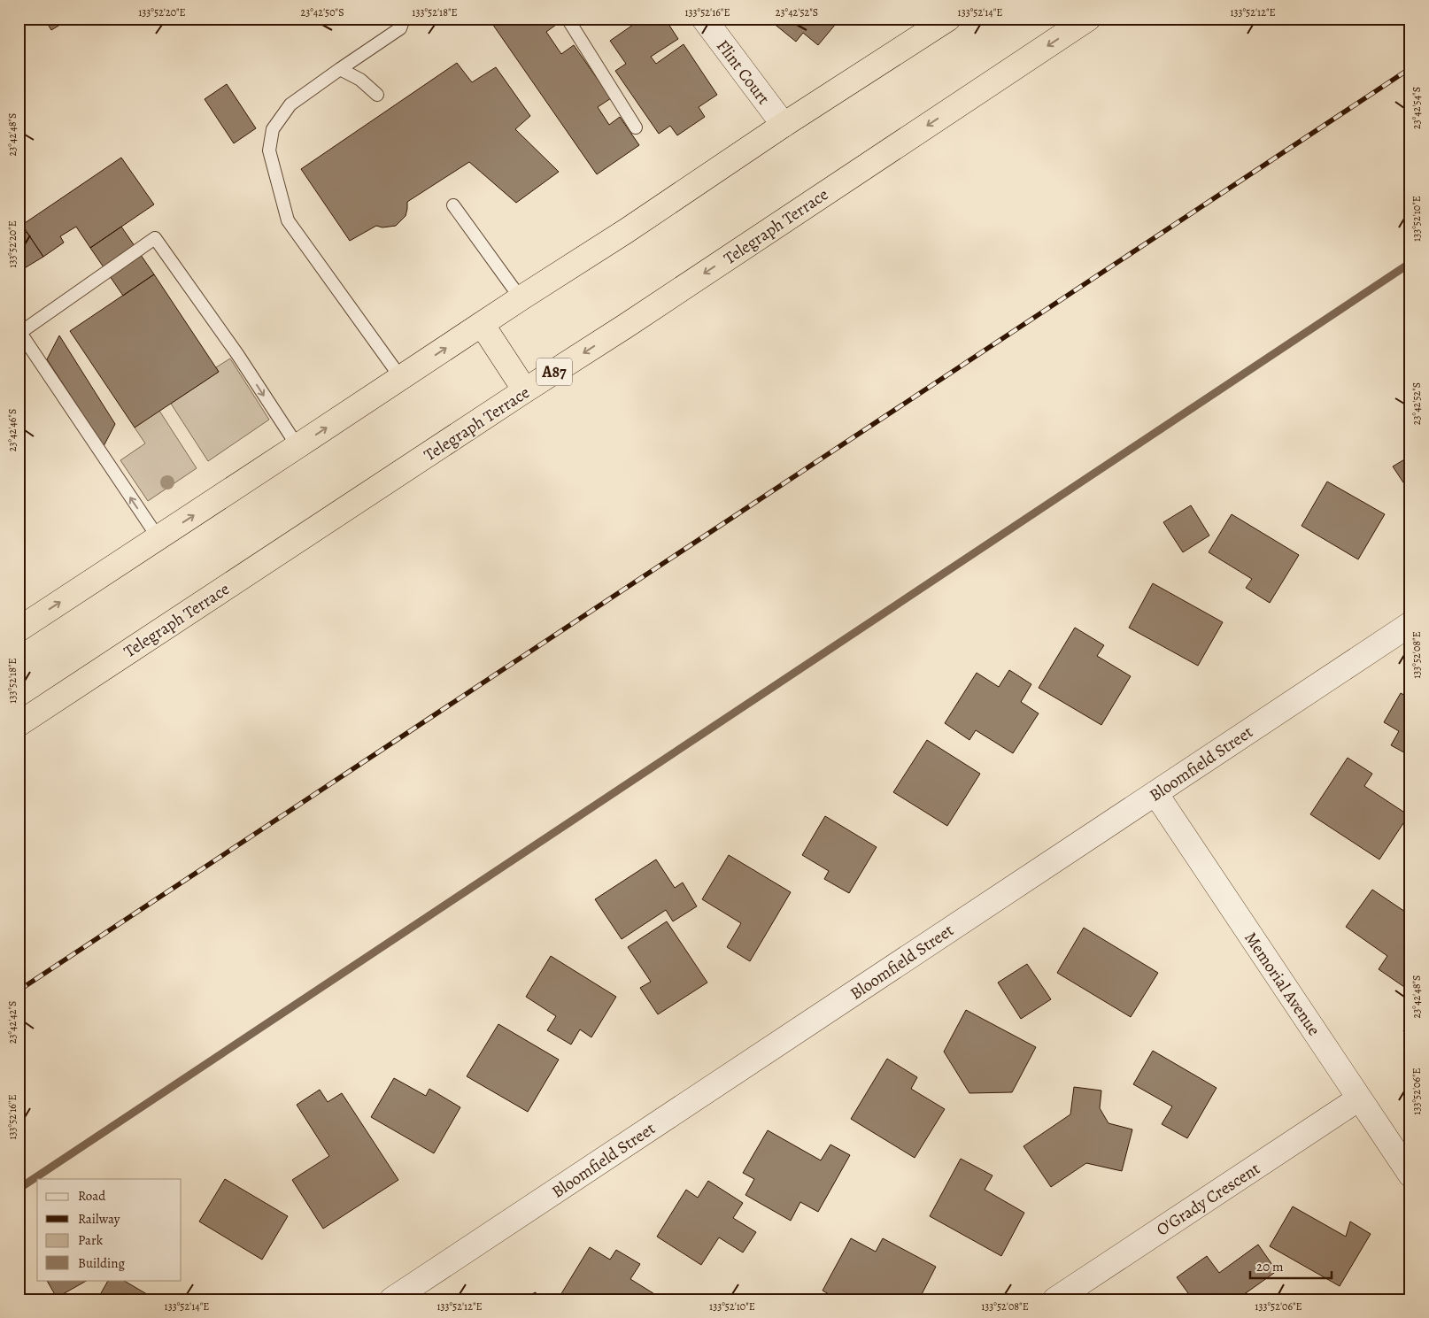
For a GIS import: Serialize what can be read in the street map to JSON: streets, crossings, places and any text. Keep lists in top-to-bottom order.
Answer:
{
  "streets": {
    "highway": ["Telegraph Terrace", "A87"],
    "street": [
      "Flint Court",
      "Bloomfield Street",
      "Memorial Avenue",
      "O'Grady Crescent"
    ]
  },
  "crossings": [
    ["Bloomfield Street", "Memorial Avenue"],
    ["Memorial Avenue", "O'Grady Crescent"]
  ],
  "legend": [
    "Road",
    "Railway",
    "Park",
    "Building"
  ],
  "scale_bar": "20 m",
  "coordinates": [
    "133°52'20\"E",
    "23°42'50\"S",
    "133°52'18\"E",
    "133°52'16\"E",
    "23°42'52\"S",
    "133°52'14\"E",
    "133°52'12\"E",
    "23°42'54\"S",
    "23°42'48\"S",
    "133°52'10\"E",
    "23°42'46\"S",
    "133°52'08\"E",
    "23°42'42\"S",
    "133°52'06\"E"
  ]
}
